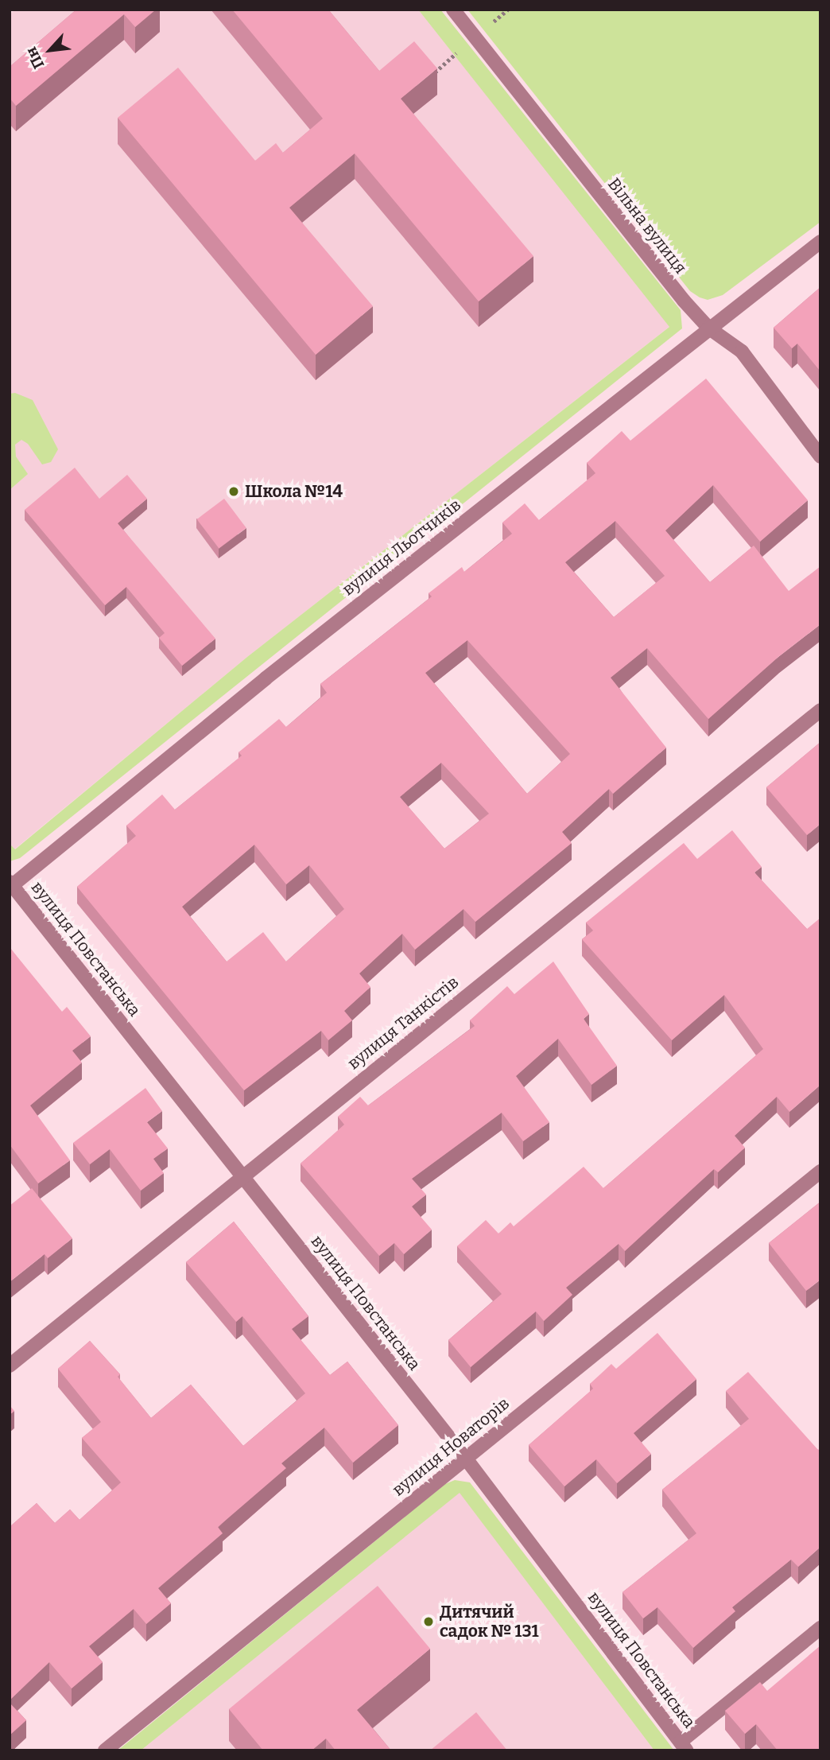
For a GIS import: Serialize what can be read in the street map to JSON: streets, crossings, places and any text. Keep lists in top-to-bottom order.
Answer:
{
  "streets": {
    "street": [
      "Вільна вулиця",
      "вулиця Льотчиків",
      "вулиця Повстанська",
      "вулиця Танкістів",
      "вулиця Новаторів"
    ]
  },
  "crossings": [
    ["Вільна вулиця", "вулиця Льотчиків"],
    ["вулиця Льотчиків", "вулиця Повстанська"],
    ["вулиця Повстанська", "вулиця Танкістів"],
    ["вулиця Повстанська", "вулиця Новаторів"]
  ],
  "places": ["Школа №14", "Дитячий садок № 131"],
  "north": "bottom left"
}
